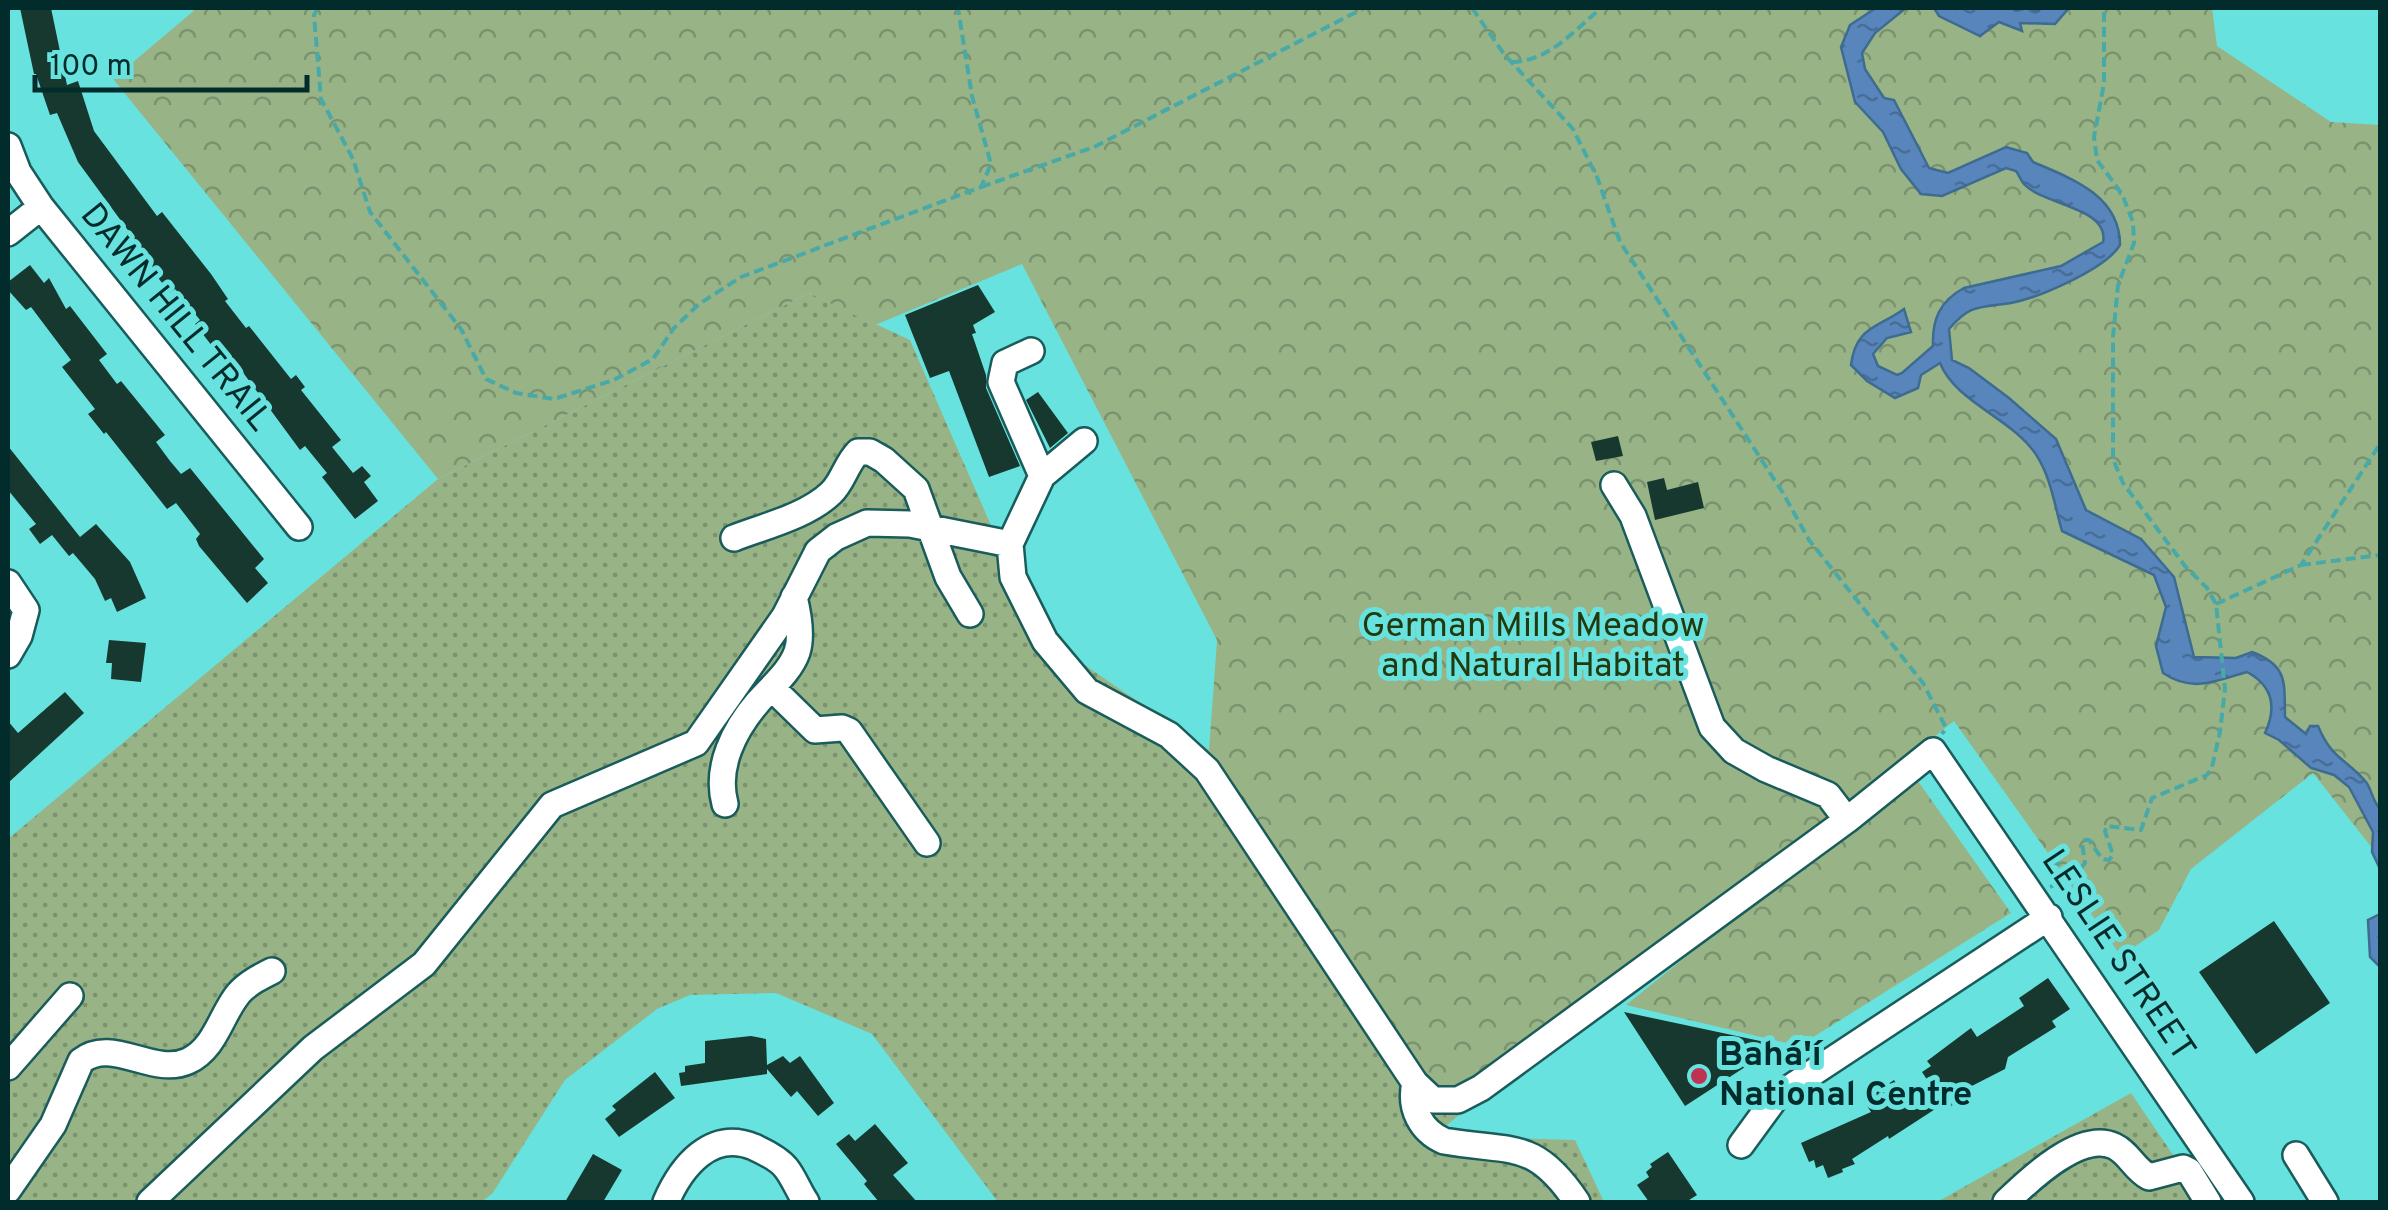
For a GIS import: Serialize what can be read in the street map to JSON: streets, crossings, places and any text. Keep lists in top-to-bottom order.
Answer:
{
  "streets": {
    "street": ["DAWN HILL TRAIL", "LESLIE STREET"]
  },
  "parks": ["German Mills Meadow and Natural Habitat"],
  "places": ["Bahá'í National Centre"],
  "scale_bar": "100 m"
}
